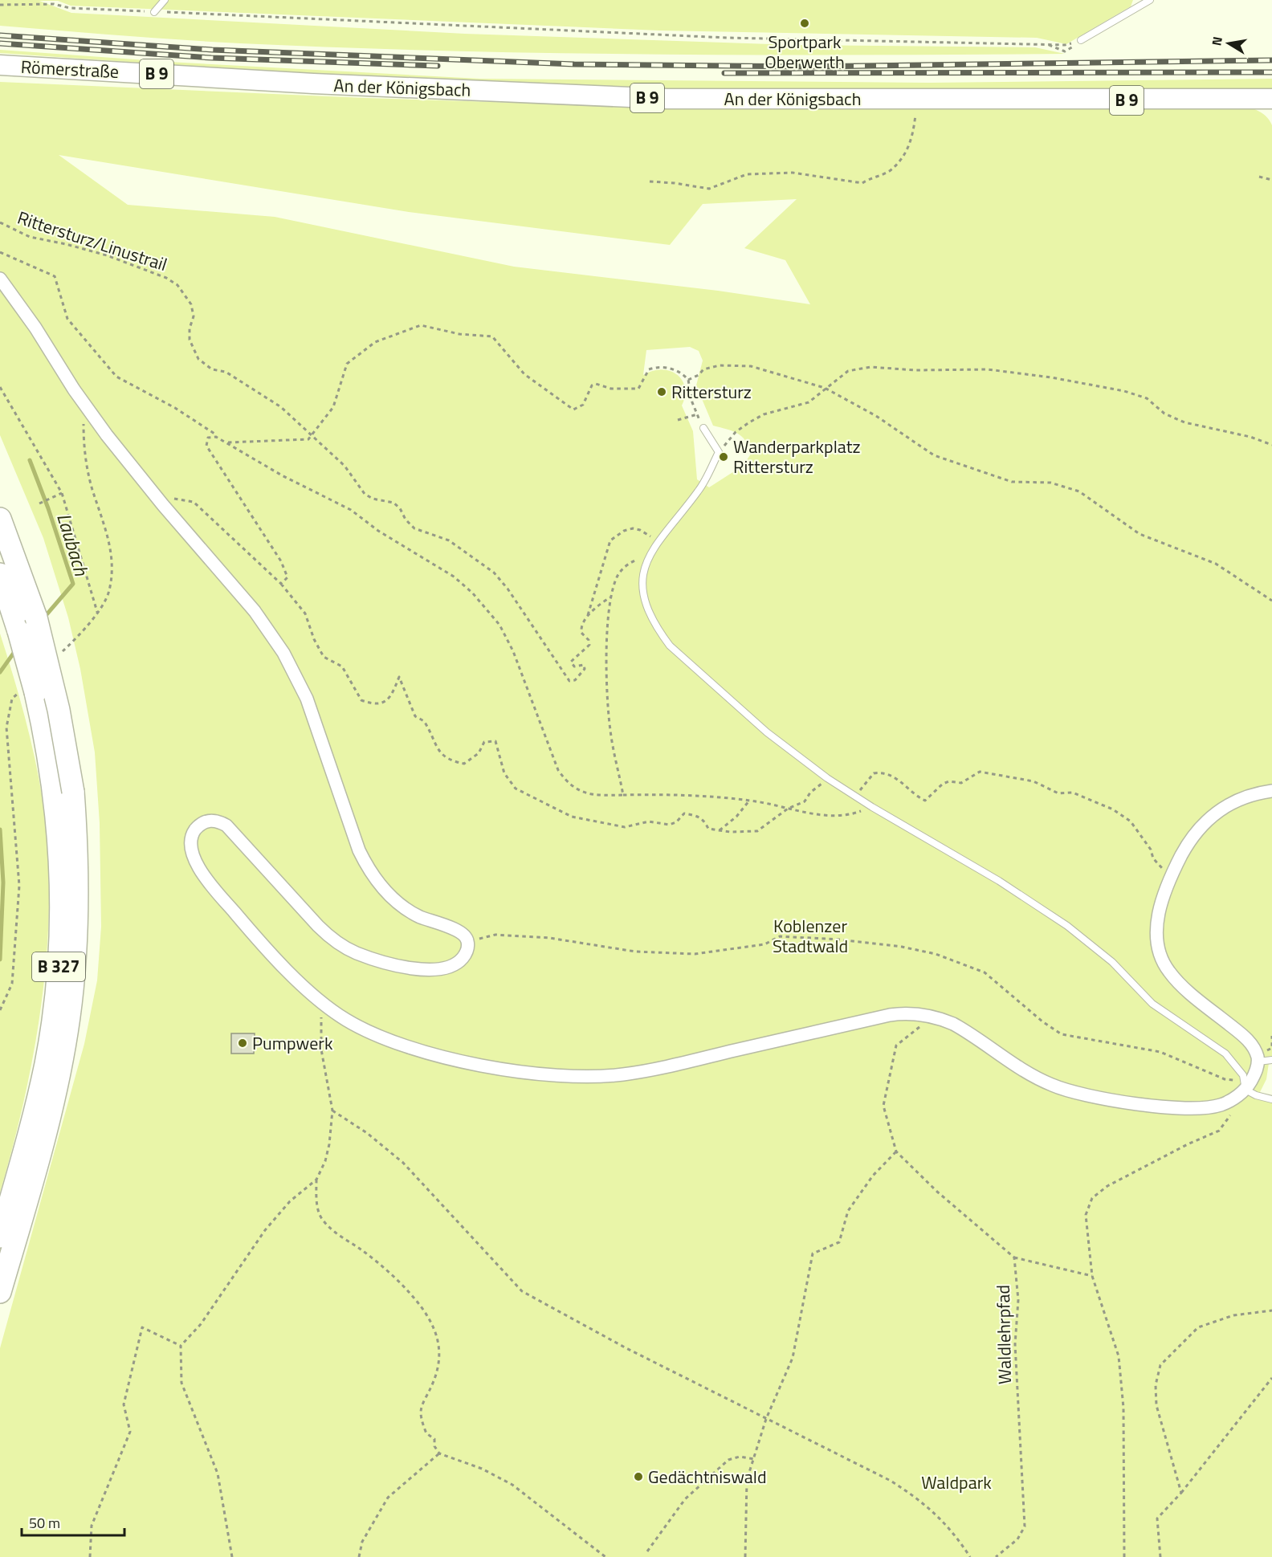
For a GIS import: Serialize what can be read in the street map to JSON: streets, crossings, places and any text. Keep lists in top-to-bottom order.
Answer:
{
  "streets": {
    "highway": ["B 327"],
    "main road": ["Römerstraße", "B 9", "An der Königsbach"],
    "path": ["Rittersturz/Linustrail", "Waldlehrpfad"]
  },
  "crossings": [
    ["Römerstraße", "An der Königsbach"]
  ],
  "water": ["Laubach"],
  "parks": ["Koblenzer Stadtwald", "Waldpark"],
  "places": [
    "Sportpark Oberwerth",
    "Rittersturz",
    "Wanderparkplatz Rittersturz",
    "Pumpwerk",
    "Gedächtniswald"
  ],
  "scale_bar": "50 m",
  "north": "left"
}
